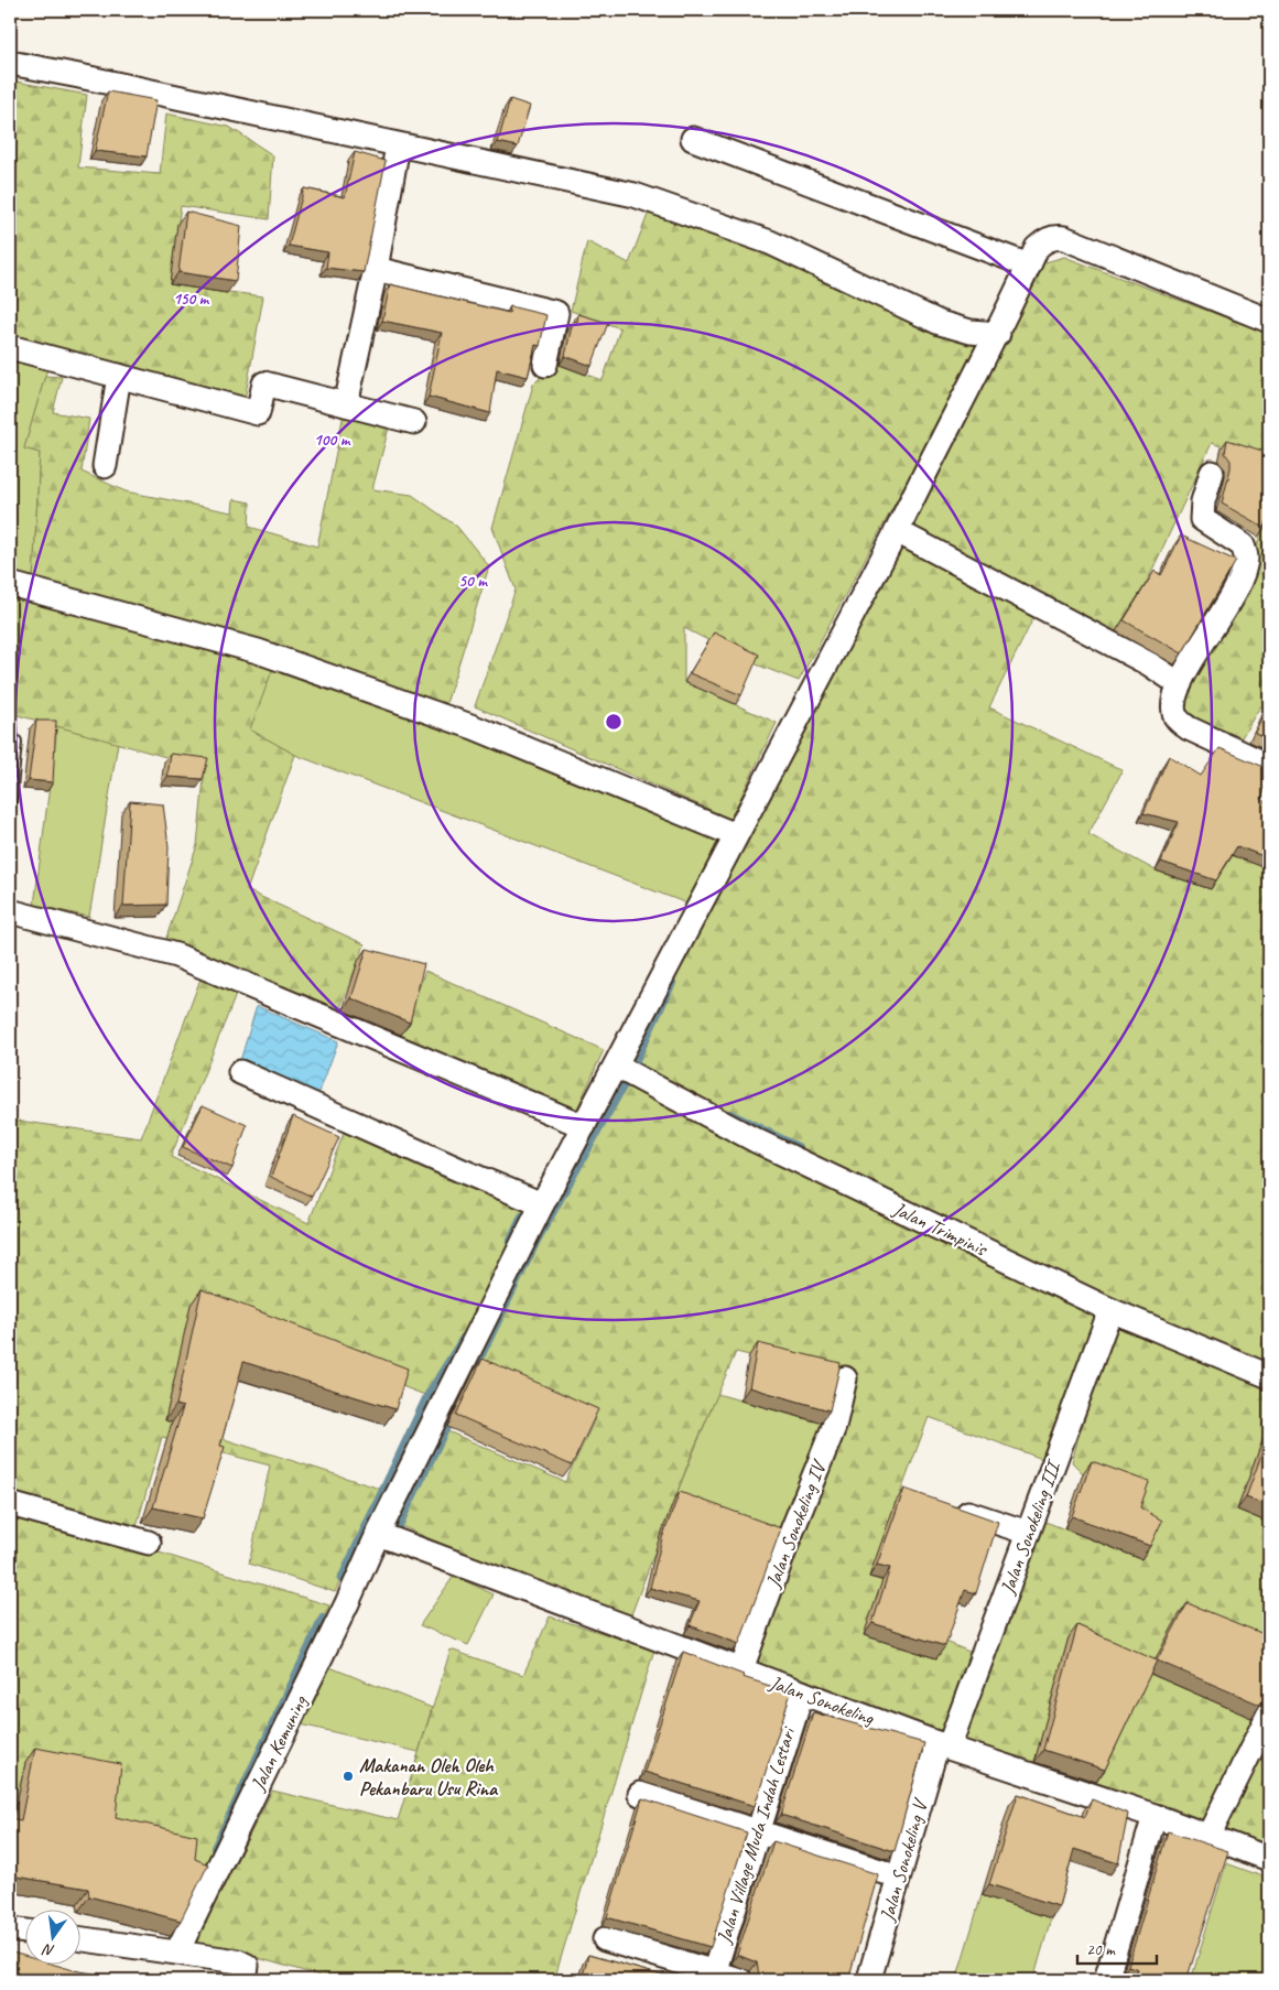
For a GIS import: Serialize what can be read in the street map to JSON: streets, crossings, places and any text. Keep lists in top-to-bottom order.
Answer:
{
  "streets": {
    "street": [
      "Jalan Trimpinis",
      "Jalan Sonokeling IV",
      "Jalan Sonokeling III",
      "Jalan Sonokeling",
      "Jalan Kemuning",
      "Jalan Village Muda Indah Lestari",
      "Jalan Sonokeling V"
    ]
  },
  "crossings": [
    ["Jalan Trimpinis", "Jalan Sonokeling III"],
    ["Jalan Trimpinis", "Jalan Kemuning"],
    ["Jalan Sonokeling IV", "Jalan Sonokeling"],
    ["Jalan Sonokeling III", "Jalan Sonokeling"],
    ["Jalan Sonokeling III", "Jalan Sonokeling V"],
    ["Jalan Sonokeling", "Jalan Kemuning"],
    ["Jalan Sonokeling", "Jalan Village Muda Indah Lestari"],
    ["Jalan Sonokeling", "Jalan Sonokeling V"]
  ],
  "places": ["Makanan Oleh Oleh Pekanbaru Usu Rina"],
  "scale_bar": "20 m",
  "north": "bottom",
  "rings": ["150 m", "100 m", "50 m"]
}
